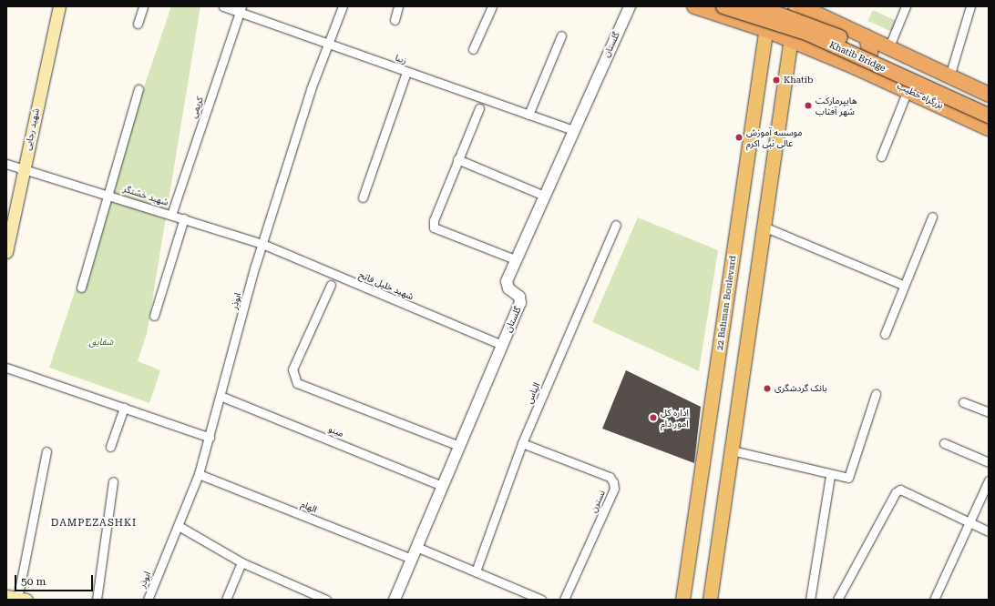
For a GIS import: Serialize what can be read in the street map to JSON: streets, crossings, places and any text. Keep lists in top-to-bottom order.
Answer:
{
  "streets": {
    "highway": ["Khatib Bridge", "بزرگراه خطیب"],
    "main road": ["شهید رجایی", "22 Bahman Boulevard"],
    "street": [
      "گلستان",
      "زیبا",
      "کریمی",
      "شهید خشتگر",
      "شهید خلیل فاتح",
      "ابوذر",
      "الیاس",
      "مینو",
      "نسترن",
      "الهام"
    ]
  },
  "crossings": [
    ["گلستان", "زیبا"],
    ["گلستان", "شهید خلیل فاتح"],
    ["گلستان", "مینو"],
    ["گلستان", "الهام"],
    ["زیبا", "کریمی"],
    ["زیبا", "ابوذر"],
    ["بزرگراه خطیب", "22 Bahman Boulevard"],
    ["کریمی", "شهید خشتگر"],
    ["شهید رجایی", "شهید خشتگر"],
    ["شهید خشتگر", "شهید خلیل فاتح"],
    ["شهید خشتگر", "ابوذر"],
    ["شهید خلیل فاتح", "ابوذر"],
    ["ابوذر", "مینو"],
    ["ابوذر", "الهام"],
    ["الیاس", "نسترن"]
  ],
  "districts": ["DAMPEZASHKI"],
  "parks": ["شقایق"],
  "places": [
    "Khatib",
    "هایپرمارکت شهر آفتاب",
    "موسسه آموزش عالی نبی اکرم",
    "بانک گردشگری",
    "اداره کل امور دام"
  ],
  "scale_bar": "50 m"
}
